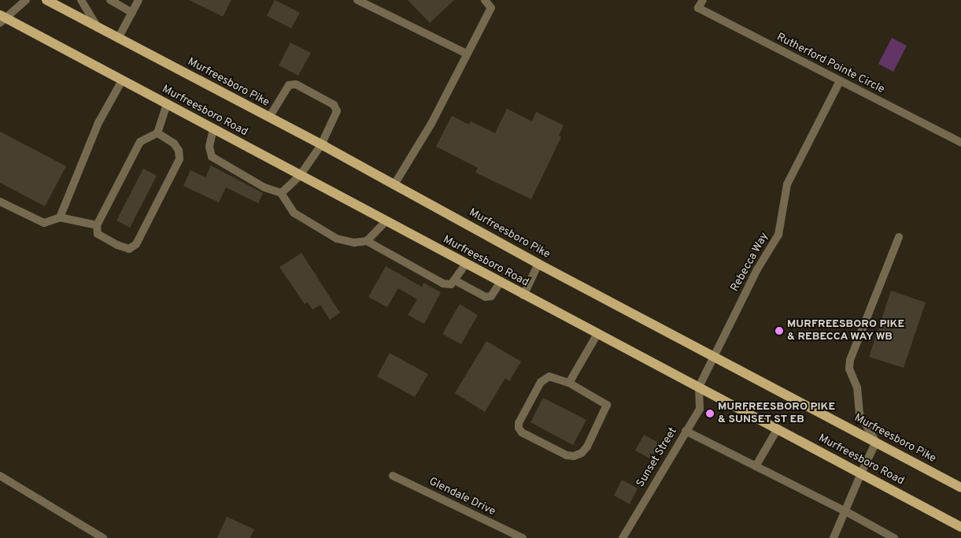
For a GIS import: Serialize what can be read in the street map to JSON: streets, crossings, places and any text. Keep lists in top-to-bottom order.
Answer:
{
  "streets": {
    "main road": ["Murfreesboro Pike", "Murfreesboro Road"],
    "street": [
      "Rutherford Pointe Circle",
      "Rebecca Way",
      "Sunset Street",
      "Glendale Drive"
    ]
  },
  "crossings": [
    ["Rutherford Pointe Circle", "Rebecca Way"],
    ["Murfreesboro Pike", "Rebecca Way"],
    ["Murfreesboro Road", "Rebecca Way"],
    ["Murfreesboro Road", "Sunset Street"],
    ["Rebecca Way", "Sunset Street"]
  ],
  "places": ["MURFREESBORO PIKE & REBECCA WAY WB", "MURFREESBORO PIKE & SUNSET ST EB"]
}
